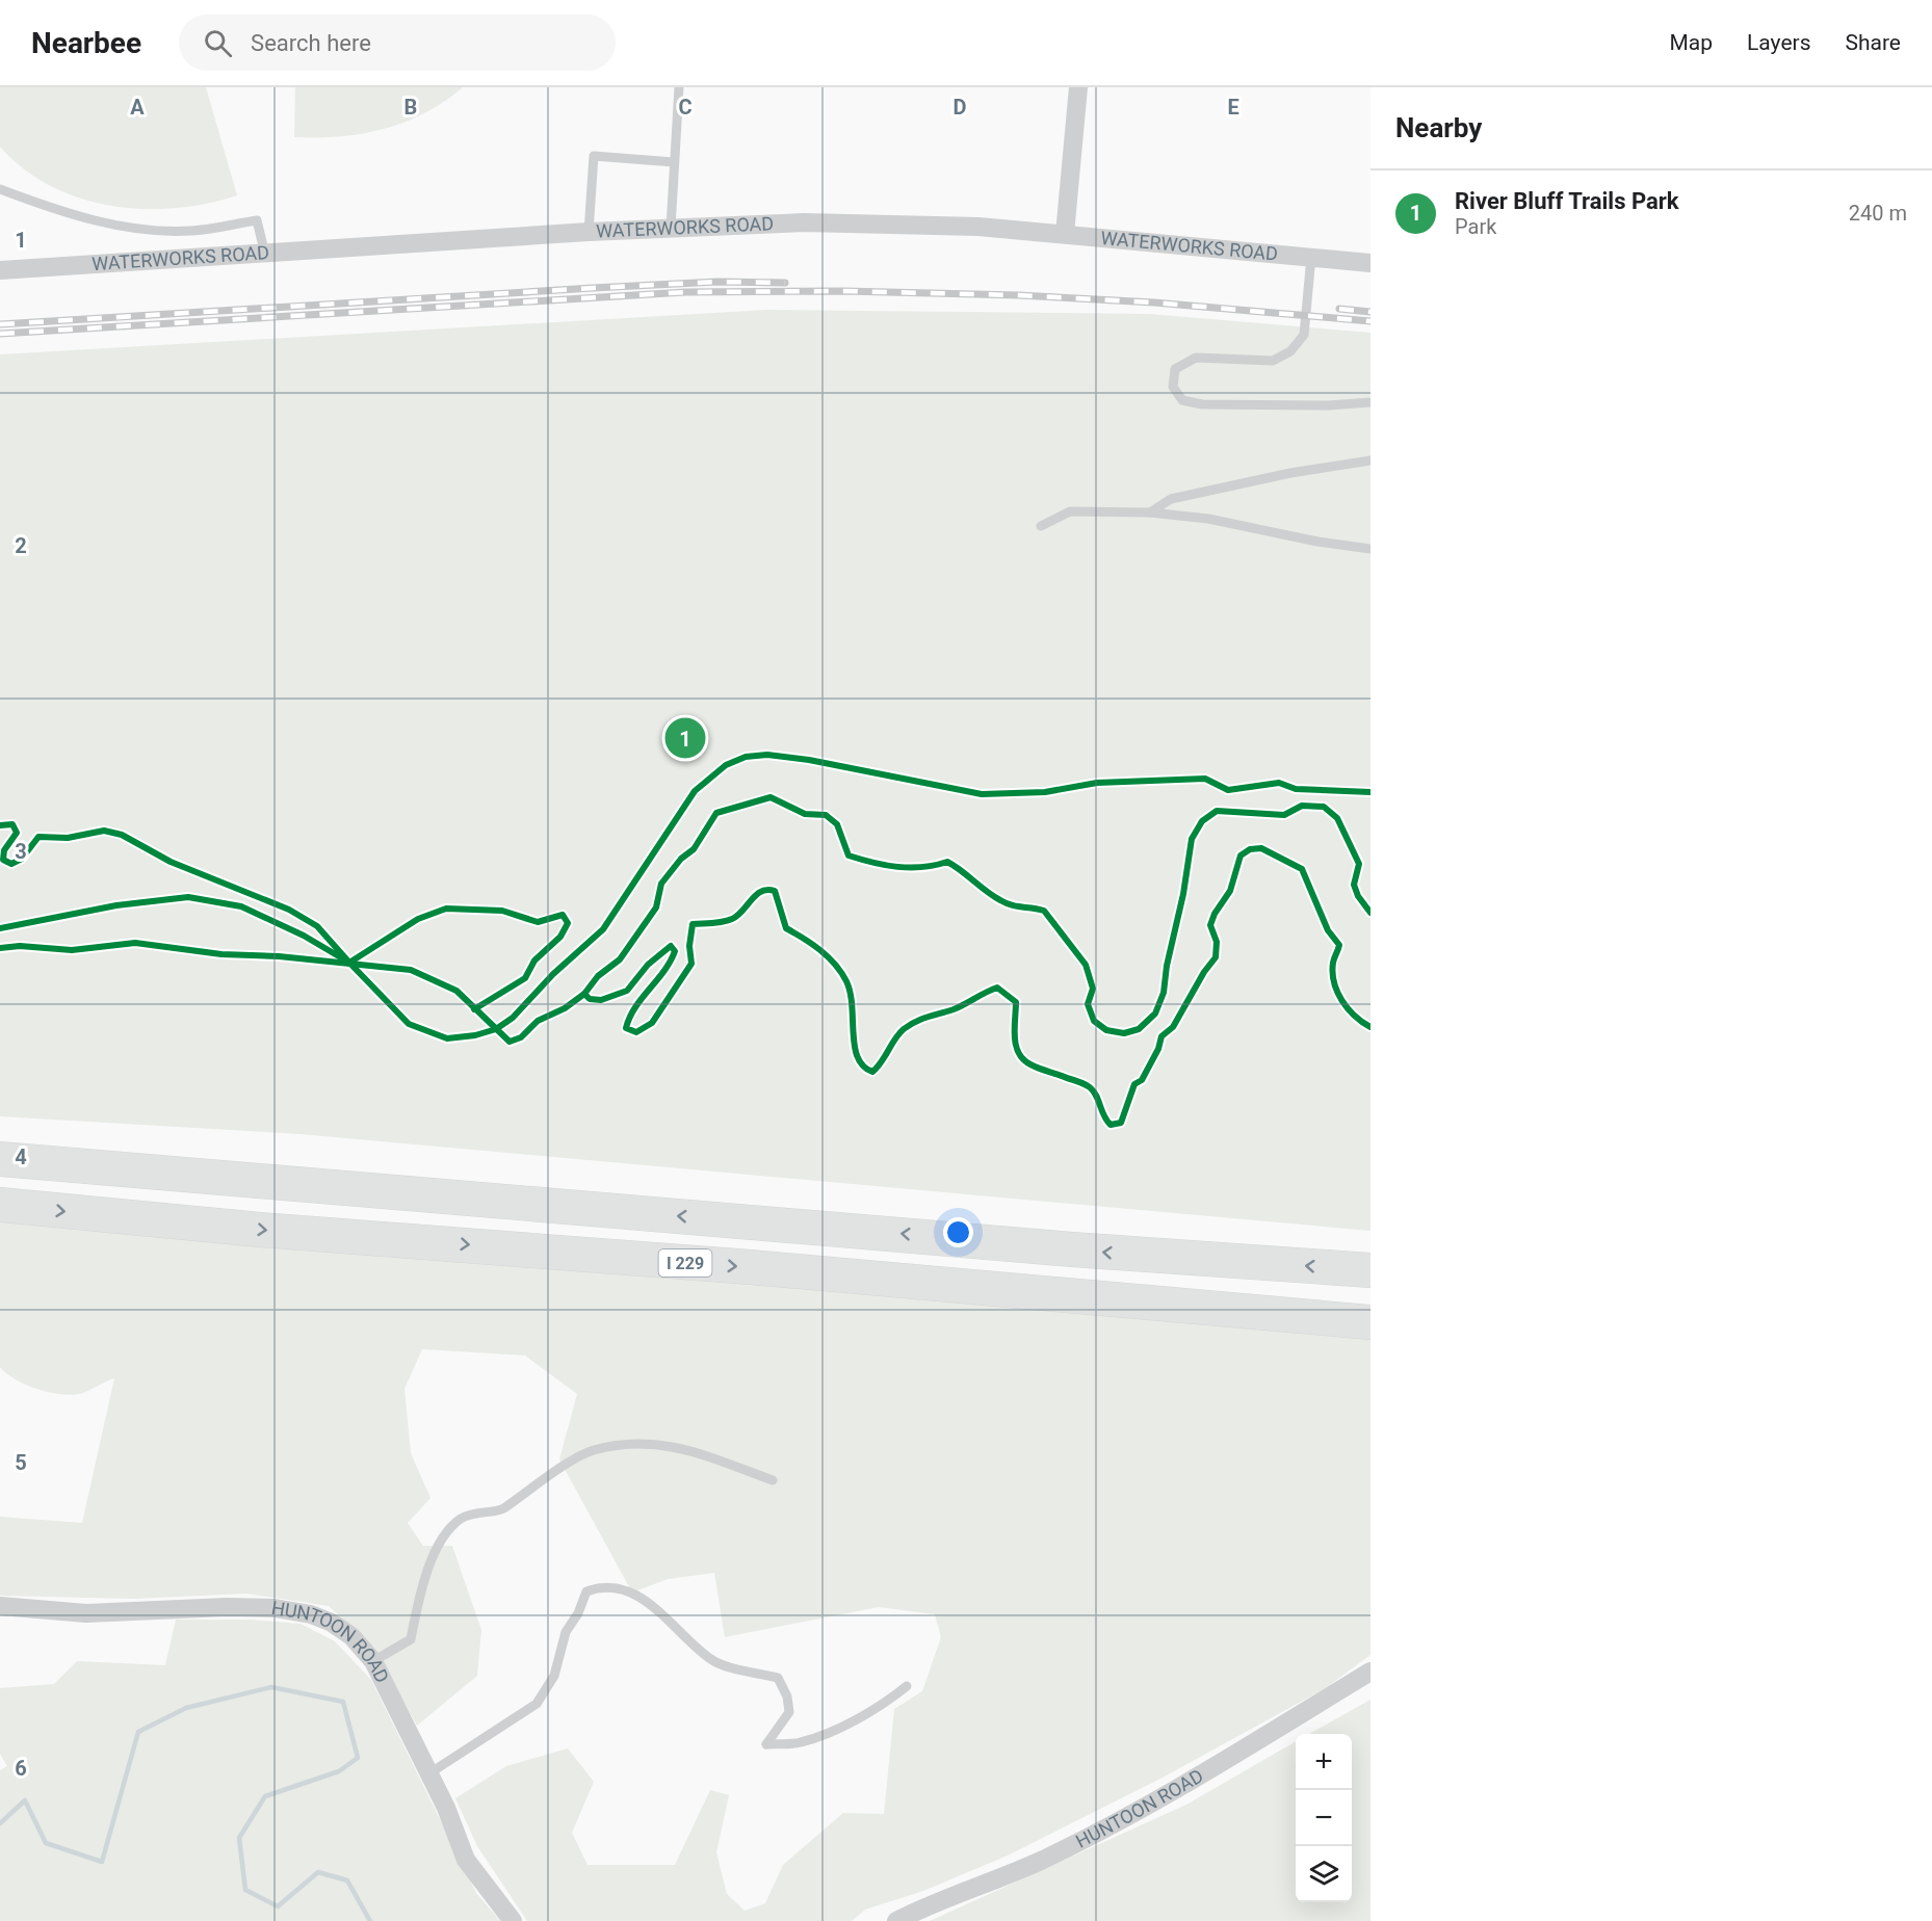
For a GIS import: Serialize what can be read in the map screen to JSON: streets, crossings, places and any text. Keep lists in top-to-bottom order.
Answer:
{
  "streets": {
    "highway": ["I 229"],
    "street": ["WATERWORKS ROAD", "HUNTOON ROAD"]
  },
  "page": {
    "header": "Nearbee",
    "search": "Search here",
    "nav": ["Map", "Layers", "Share"],
    "heading": "Nearby",
    "list": [
      {
        "mark": "1",
        "name": "River Bluff Trails Park",
        "note": "Park",
        "value": "240 m"
      }
    ],
    "pins": "1",
    "map_buttons": ["+", "−"]
  },
  "grid": {
    "columns": [
      "A",
      "B",
      "C",
      "D",
      "E"
    ],
    "rows": [
      "1",
      "2",
      "3",
      "4",
      "5",
      "6"
    ]
  }
}
